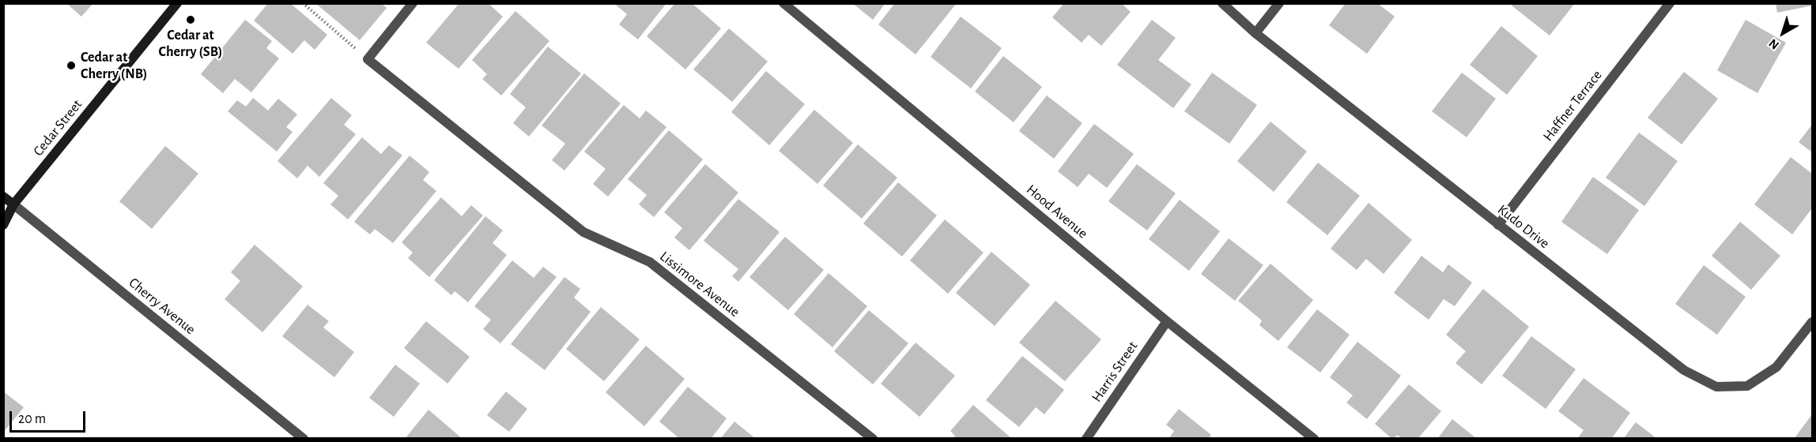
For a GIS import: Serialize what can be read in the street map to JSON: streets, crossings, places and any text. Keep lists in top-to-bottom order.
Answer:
{
  "streets": {
    "main road": ["Cedar Street", "Cherry Avenue"],
    "street": [
      "Haffner Terrace",
      "Hood Avenue",
      "Kudo Drive",
      "Lissimore Avenue",
      "Harris Street"
    ]
  },
  "crossings": [
    ["Haffner Terrace", "Kudo Drive"],
    ["Cedar Street", "Cherry Avenue"],
    ["Hood Avenue", "Harris Street"]
  ],
  "places": ["Cedar at Cherry (SB)", "Cedar at Cherry (NB)"],
  "scale_bar": "20 m",
  "north": "bottom left"
}
